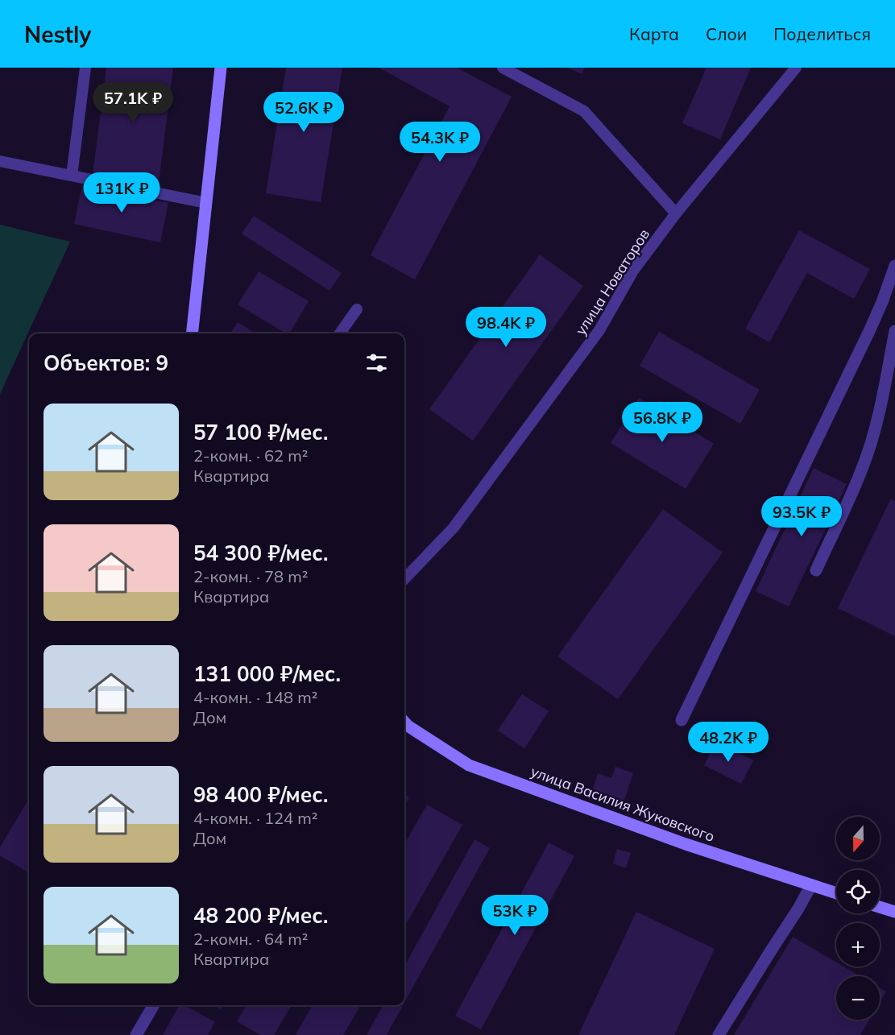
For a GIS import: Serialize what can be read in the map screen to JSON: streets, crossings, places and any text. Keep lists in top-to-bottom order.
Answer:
{
  "streets": {
    "street": ["улица Василия Жуковского"],
    "lane": ["улица Новаторов"]
  },
  "north": "bottom",
  "page": {
    "header": "Nestly",
    "nav": ["Карта", "Слои", "Поделиться"],
    "price": [
      "57.1K ₽",
      "52.6K ₽",
      "54.3K ₽",
      "131K ₽",
      "98.4K ₽",
      "56.8K ₽",
      "93.5K ₽",
      "48.2K ₽",
      "53K ₽"
    ],
    "heading": "Объектов: 9",
    "list": [
      {
        "name": "57 100 ₽/мес.",
        "note": "2-комн. · 62 m² · Квартира"
      },
      {
        "name": "54 300 ₽/мес.",
        "note": "2-комн. · 78 m² · Квартира"
      },
      {
        "name": "131 000 ₽/мес.",
        "note": "4-комн. · 148 m² · Дом"
      },
      {
        "name": "98 400 ₽/мес.",
        "note": "4-комн. · 124 m² · Дом"
      },
      {
        "name": "48 200 ₽/мес.",
        "note": "2-комн. · 64 m² · Квартира"
      }
    ],
    "map_buttons": ["+", "−"]
  }
}
